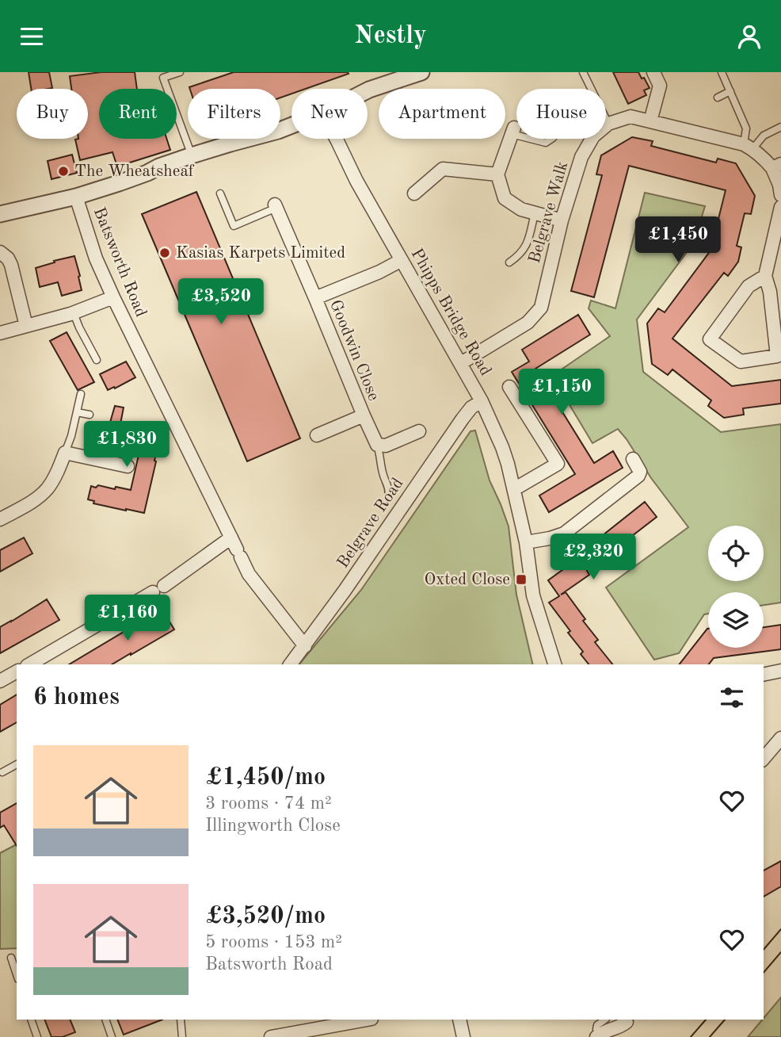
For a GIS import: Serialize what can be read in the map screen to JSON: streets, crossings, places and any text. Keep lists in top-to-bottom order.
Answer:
{
  "streets": {
    "street": [
      "Belgrave Walk",
      "Batsworth Road",
      "Phipps Bridge Road",
      "Goodwin Close",
      "Belgrave Road"
    ]
  },
  "crossings": [
    ["Belgrave Walk", "Phipps Bridge Road"],
    ["Batsworth Road", "Belgrave Road"],
    ["Phipps Bridge Road", "Goodwin Close"],
    ["Phipps Bridge Road", "Belgrave Road"]
  ],
  "places": {
    "other": ["The Wheatsheaf", "Kasias Karpets Limited"],
    "transit": ["Oxted Close"]
  },
  "page": {
    "header": "Nestly",
    "chip": [
      "Buy",
      "Rent",
      "Filters",
      "New",
      "Apartment",
      "House"
    ],
    "price": [
      "£1,450",
      "£3,520",
      "£1,150",
      "£1,830",
      "£2,320",
      "£1,160"
    ],
    "heading": "6 homes",
    "list": [
      {
        "name": "£1,450/mo",
        "note": "3 rooms · 74 m² · Illingworth Close"
      },
      {
        "name": "£3,520/mo",
        "note": "5 rooms · 153 m² · Batsworth Road"
      }
    ]
  }
}
